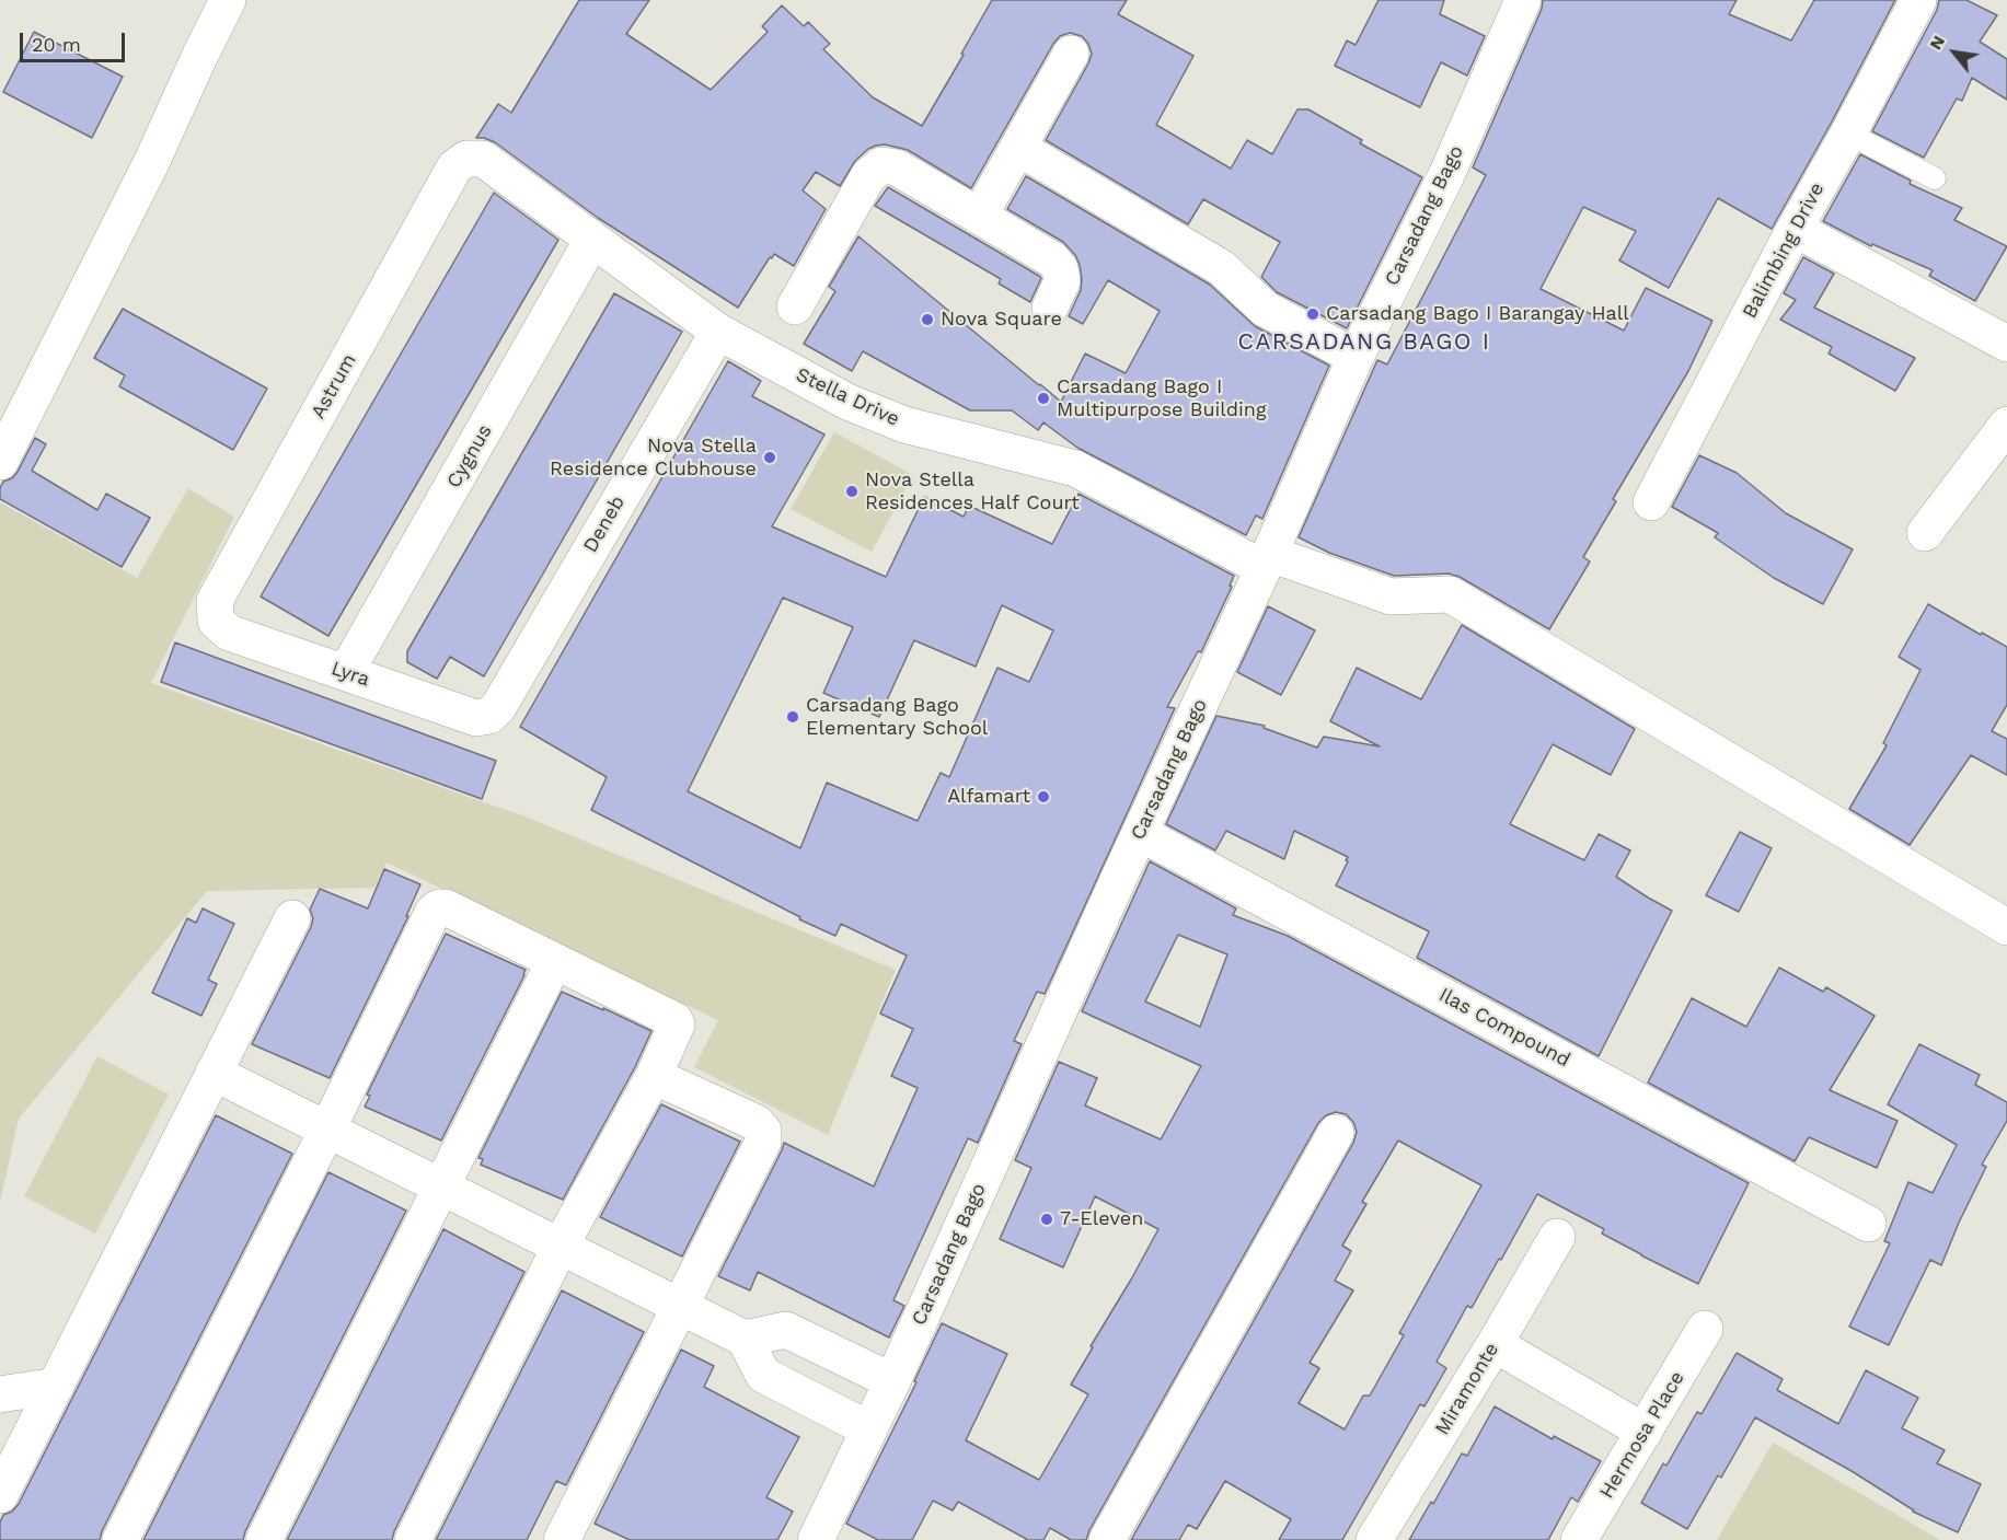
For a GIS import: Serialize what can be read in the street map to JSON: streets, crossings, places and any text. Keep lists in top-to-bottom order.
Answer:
{
  "streets": {
    "street": [
      "Carsadang Bago",
      "Balimbing Drive",
      "Astrum",
      "Stella Drive",
      "Cygnus",
      "Deneb",
      "Lyra",
      "Ilas Compound",
      "Miramonte",
      "Hermosa Place"
    ]
  },
  "crossings": [
    ["Carsadang Bago", "Stella Drive"],
    ["Carsadang Bago", "Ilas Compound"],
    ["Astrum", "Stella Drive"],
    ["Astrum", "Lyra"],
    ["Stella Drive", "Cygnus"],
    ["Stella Drive", "Deneb"],
    ["Cygnus", "Lyra"],
    ["Deneb", "Lyra"]
  ],
  "districts": ["CARSADANG BAGO I"],
  "places": [
    "Carsadang Bago I Barangay Hall",
    "Nova Square",
    "Carsadang Bago I Multipurpose Building",
    "Nova Stella Residence Clubhouse",
    "Nova Stella Residences Half Court",
    "Carsadang Bago Elementary School",
    "Alfamart",
    "7-Eleven"
  ],
  "scale_bar": "20 m",
  "north": "top left"
}
